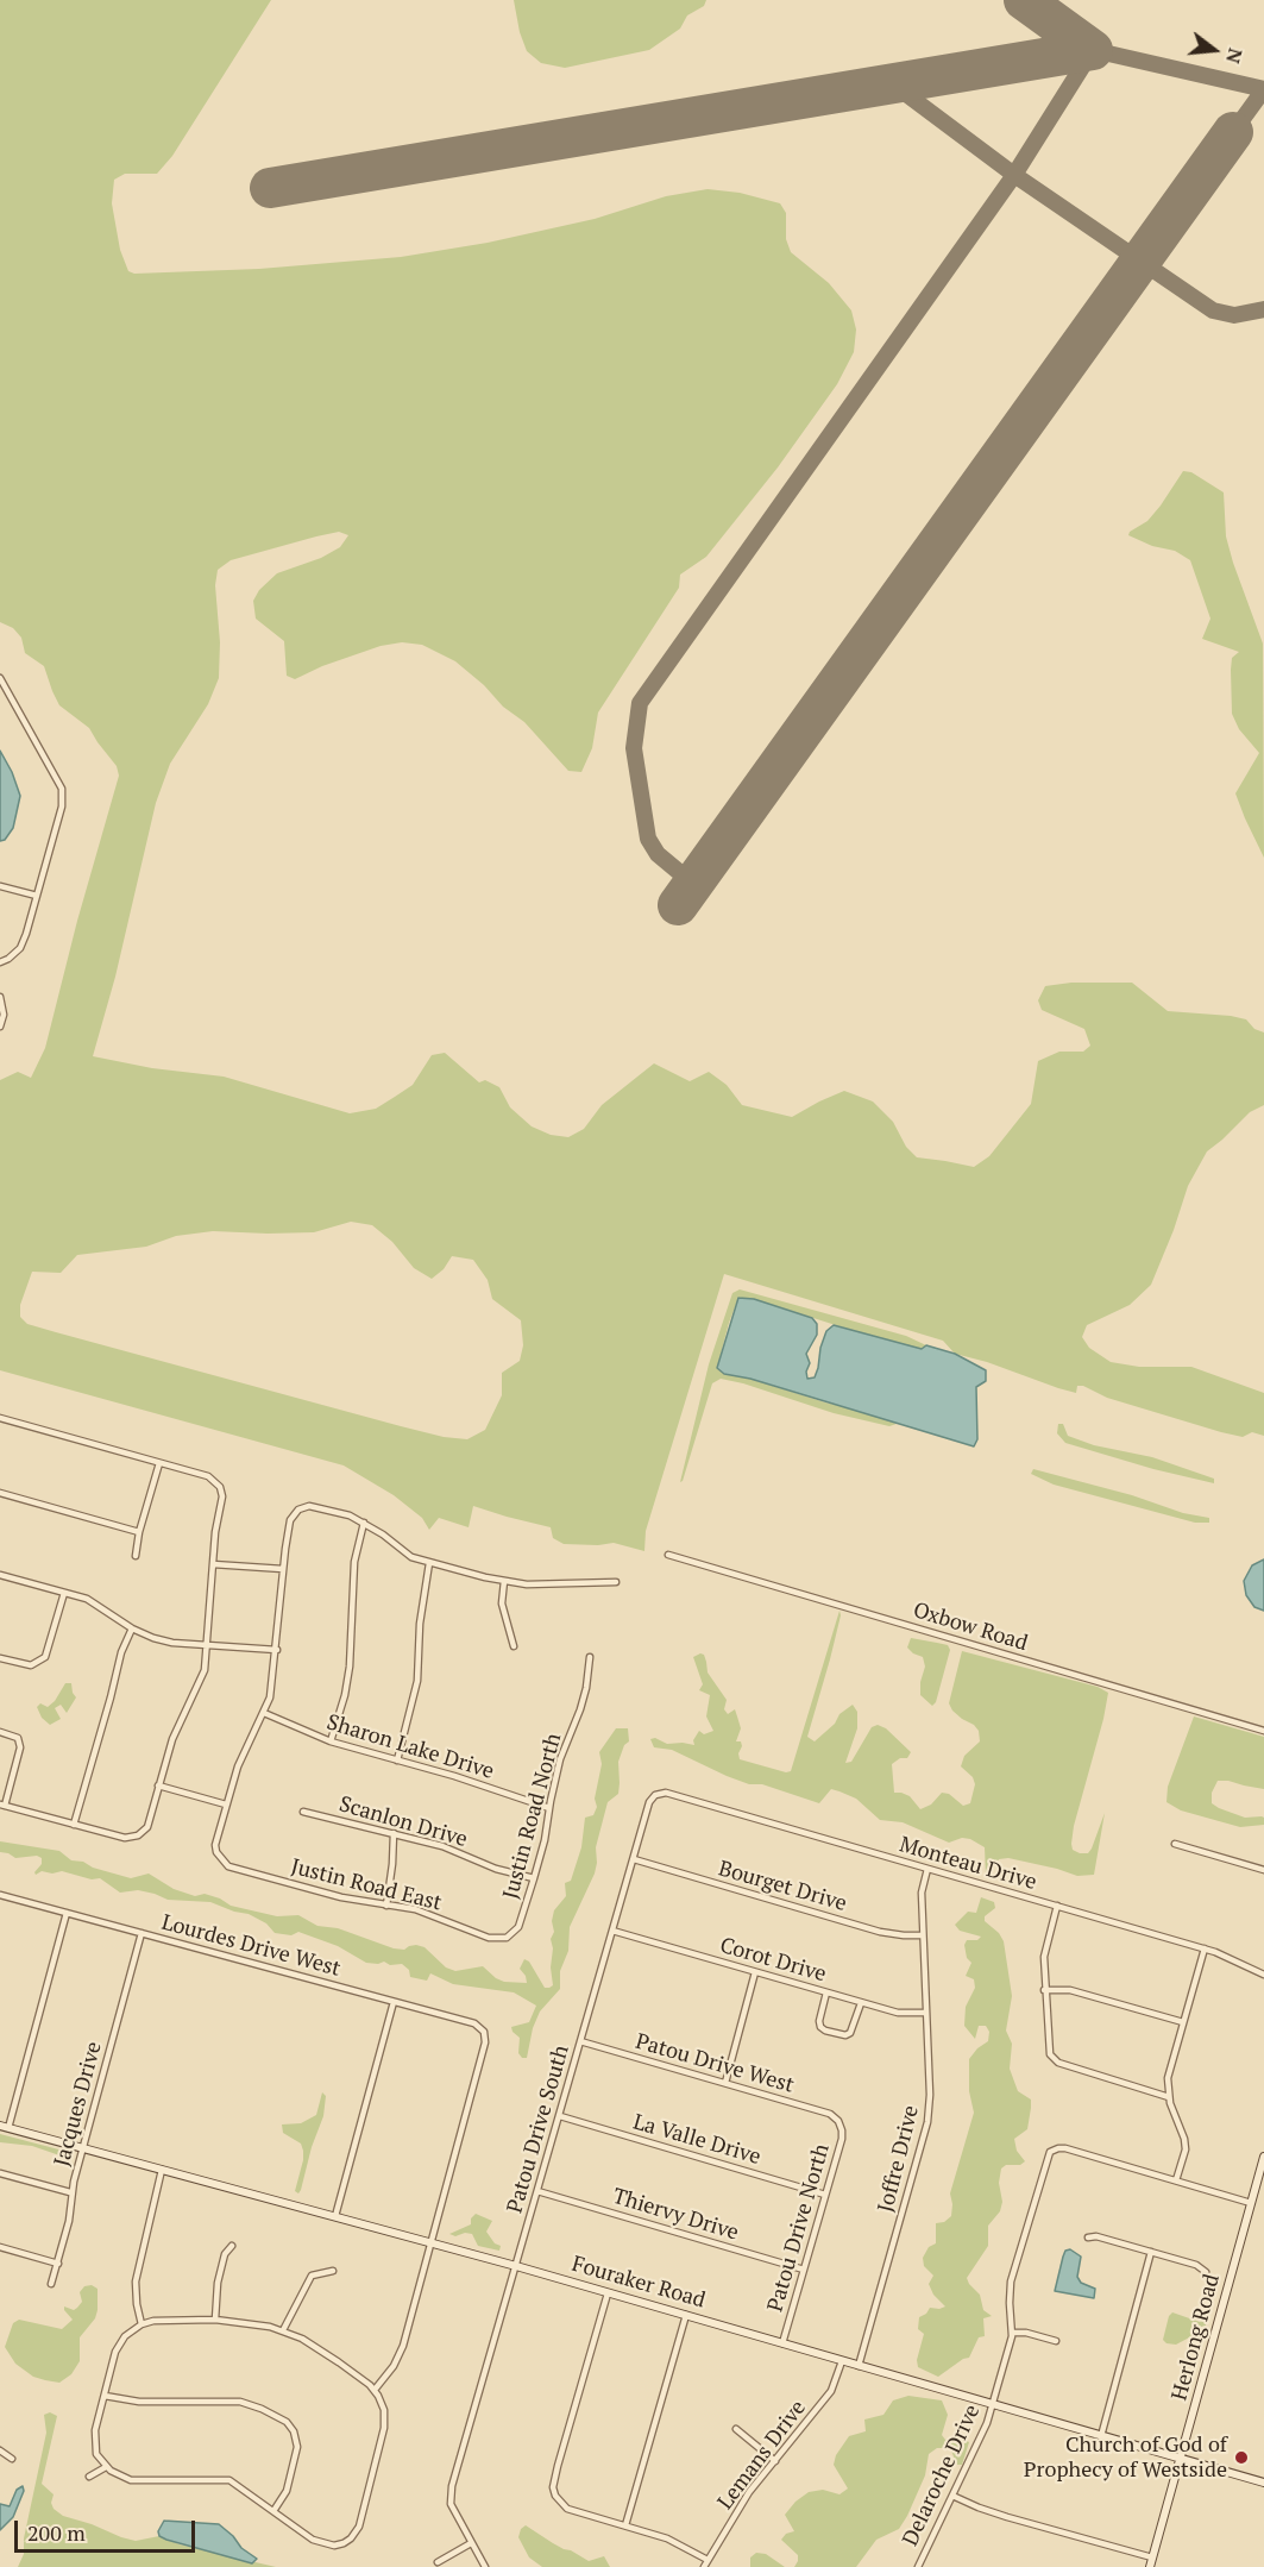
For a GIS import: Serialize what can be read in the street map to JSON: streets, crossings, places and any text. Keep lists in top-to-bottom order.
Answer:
{
  "streets": {
    "main road": ["Fouraker Road", "Herlong Road"],
    "street": [
      "Oxbow Road",
      "Sharon Lake Drive",
      "Justin Road North",
      "Scanlon Drive",
      "Monteau Drive",
      "Justin Road East",
      "Bourget Drive",
      "Lourdes Drive West",
      "Corot Drive",
      "Patou Drive West",
      "Jacques Drive",
      "Patou Drive South",
      "La Valle Drive",
      "Joffre Drive",
      "Thiervy Drive",
      "Patou Drive North",
      "Lemans Drive",
      "Delaroche Drive"
    ]
  },
  "crossings": [
    ["Sharon Lake Drive", "Justin Road North"],
    ["Justin Road North", "Scanlon Drive"],
    ["Justin Road North", "Justin Road East"],
    ["Monteau Drive", "Patou Drive South"],
    ["Monteau Drive", "Joffre Drive"],
    ["Bourget Drive", "Patou Drive South"],
    ["Bourget Drive", "Joffre Drive"],
    ["Lourdes Drive West", "Jacques Drive"],
    ["Lourdes Drive West", "Fouraker Road"],
    ["Corot Drive", "Patou Drive South"],
    ["Corot Drive", "Joffre Drive"],
    ["Patou Drive West", "Patou Drive South"],
    ["Patou Drive West", "Patou Drive North"],
    ["Jacques Drive", "Fouraker Road"],
    ["Patou Drive South", "La Valle Drive"],
    ["Patou Drive South", "Thiervy Drive"],
    ["Patou Drive South", "Fouraker Road"],
    ["La Valle Drive", "Patou Drive North"],
    ["Joffre Drive", "Fouraker Road"],
    ["Thiervy Drive", "Patou Drive North"],
    ["Patou Drive North", "Fouraker Road"],
    ["Fouraker Road", "Herlong Road"],
    ["Fouraker Road", "Lemans Drive"],
    ["Fouraker Road", "Delaroche Drive"]
  ],
  "places": ["Church of God of Prophecy of Westside"],
  "scale_bar": "200 m",
  "north": "right"
}
